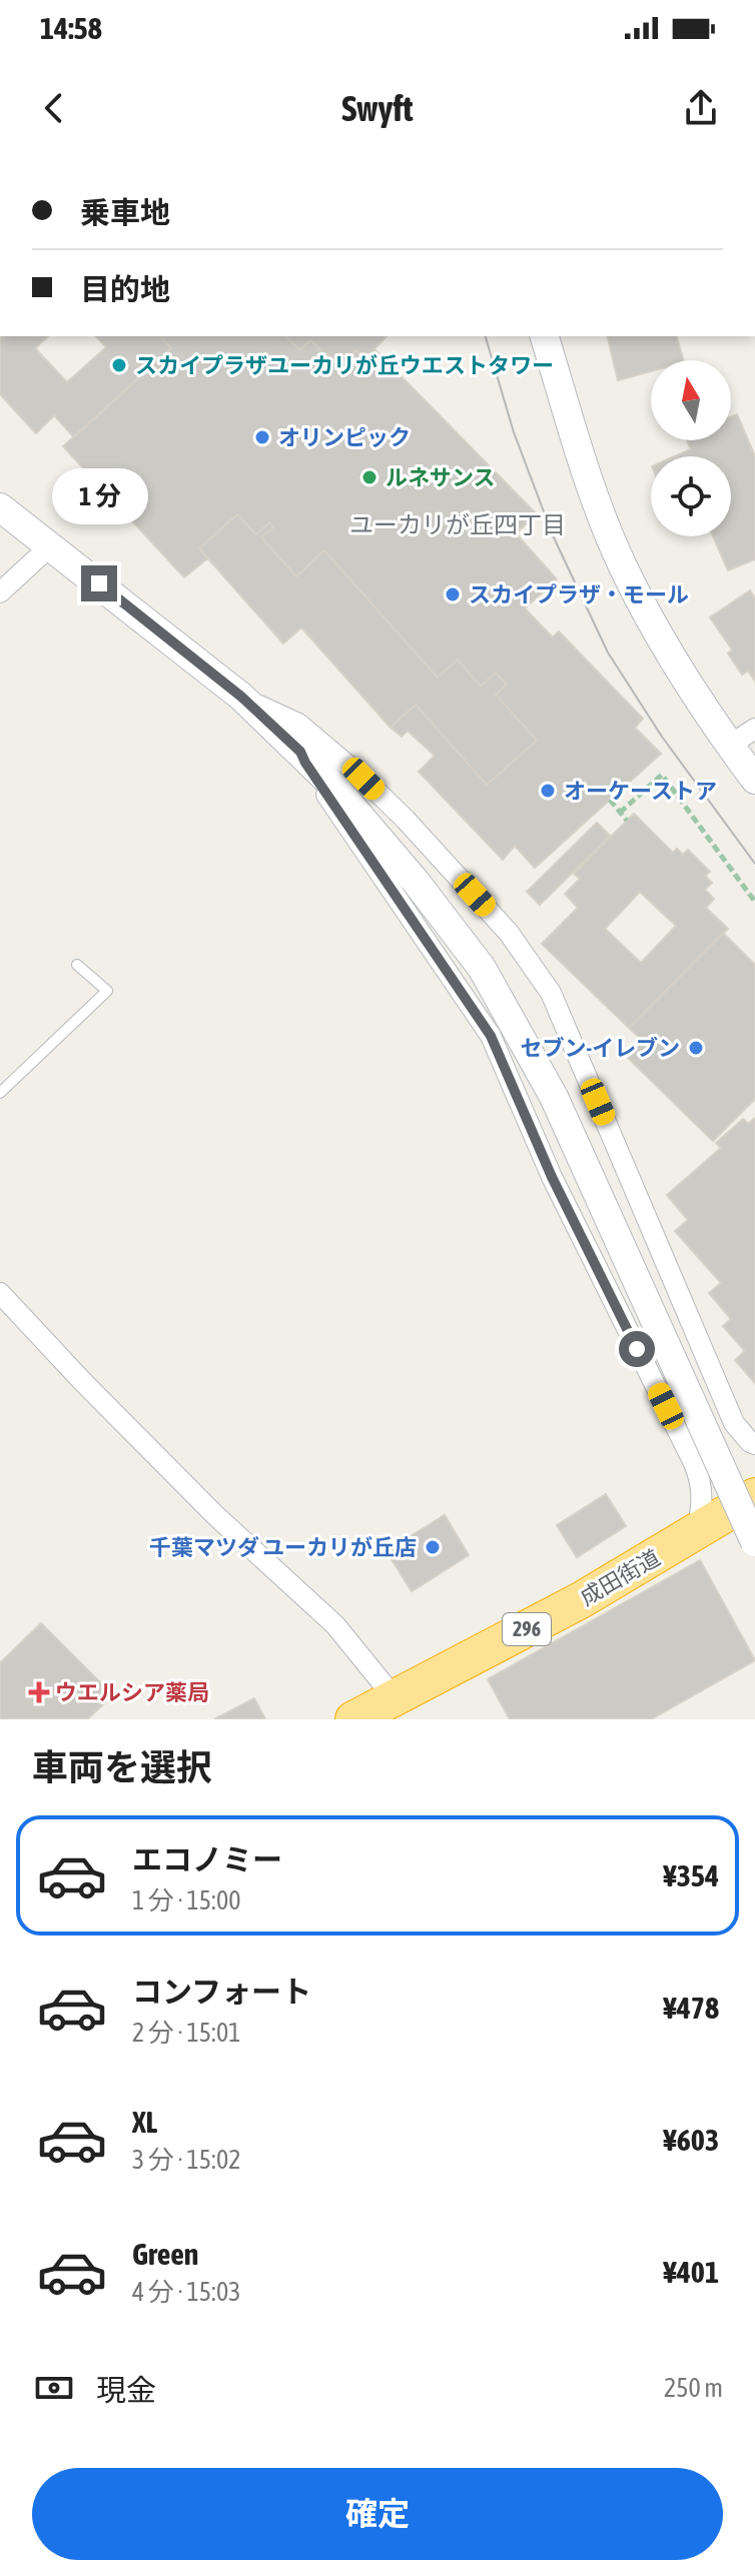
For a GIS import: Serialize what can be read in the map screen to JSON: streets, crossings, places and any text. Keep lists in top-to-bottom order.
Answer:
{
  "streets": {
    "highway": ["成田街道", "296"]
  },
  "districts": ["ユーカリが丘四丁目"],
  "places": {
    "other": [
      "スカイプラザユーカリが丘ウエストタワー",
      "オリンピック",
      "ルネサンス",
      "スカイプラザ・モール",
      "オーケーストア",
      "セブン-イレブン",
      "千葉マツダ ユーカリが丘店"
    ],
    "health": ["ウエルシア薬局"]
  },
  "north": "top",
  "page": {
    "status": "14:58",
    "header": "Swyft",
    "banner": ["乗車地", "目的地"],
    "bubble": "1 分",
    "heading": "車両を選択",
    "list": [
      {
        "name": "エコノミー",
        "note": "1 分 · 15:00",
        "value": "¥354"
      },
      {
        "name": "コンフォート",
        "note": "2 分 · 15:01",
        "value": "¥478"
      },
      {
        "name": "XL",
        "note": "3 分 · 15:02",
        "value": "¥603"
      },
      {
        "name": "Green",
        "note": "4 分 · 15:03",
        "value": "¥401"
      }
    ],
    "pay": ["現金", "250 m"],
    "buttons": "確定"
  }
}
